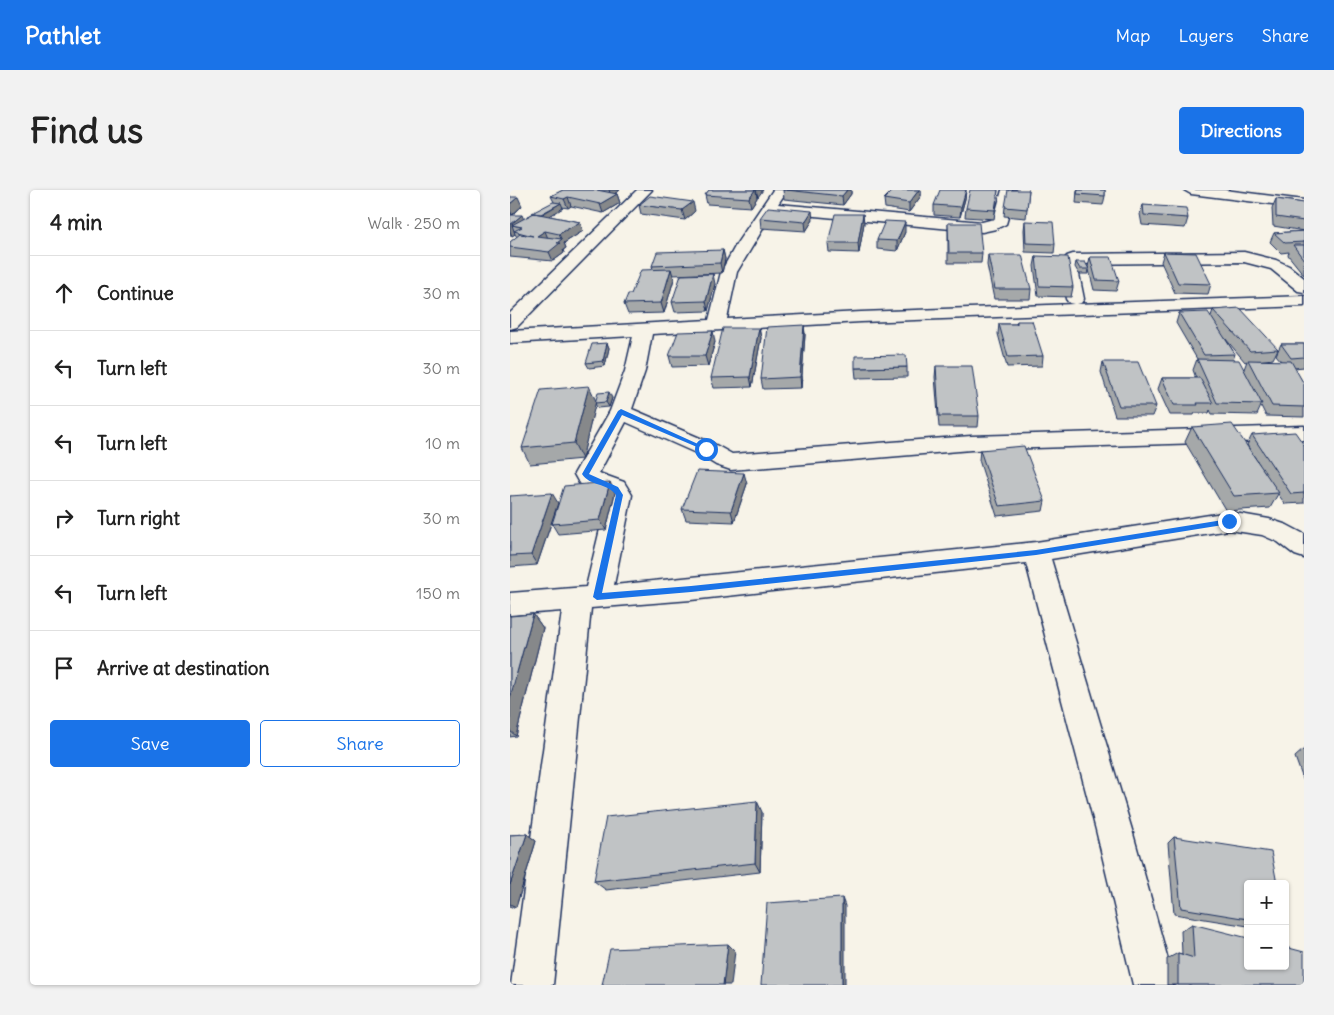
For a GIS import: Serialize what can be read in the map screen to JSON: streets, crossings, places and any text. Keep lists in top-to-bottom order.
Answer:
{
  "page": {
    "header": "Pathlet",
    "nav": ["Map", "Layers", "Share"],
    "buttons": [
      "Directions",
      ["Save", "Share"]
    ],
    "title": "Find us",
    "heading": ["4 min", "Walk · 250 m"],
    "list": [
      ["Continue", "30 m"],
      ["Turn left", "30 m"],
      ["Turn left", "10 m"],
      ["Turn right", "30 m"],
      ["Turn left", "150 m"],
      "Arrive at destination"
    ],
    "map_buttons": ["+", "−"]
  }
}
